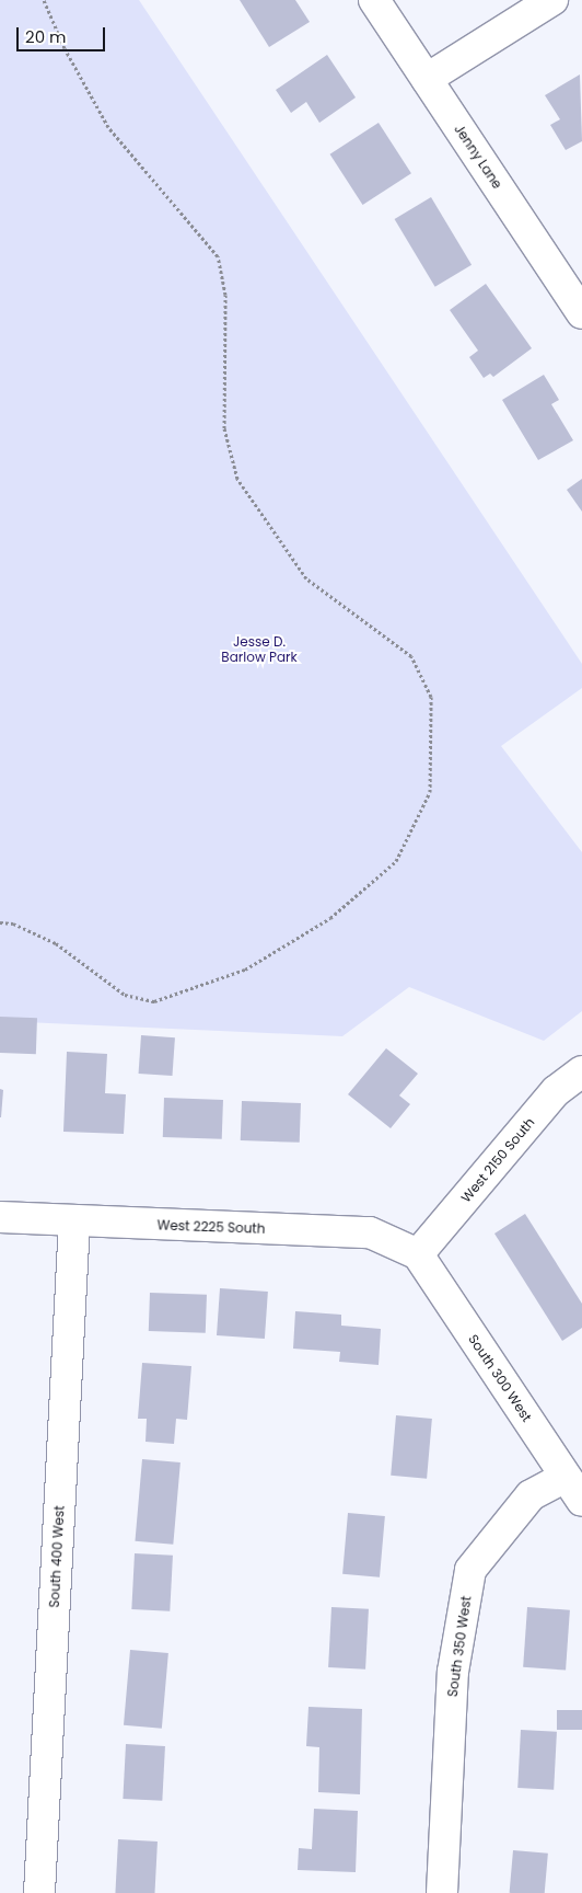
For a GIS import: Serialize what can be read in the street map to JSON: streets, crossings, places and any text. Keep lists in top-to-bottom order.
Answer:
{
  "streets": {
    "street": [
      "Jenny Lane",
      "West 2150 South",
      "West 2225 South",
      "South 300 West",
      "South 400 West",
      "South 350 West"
    ]
  },
  "crossings": [
    ["West 2150 South", "West 2225 South"],
    ["West 2150 South", "South 300 West"],
    ["West 2225 South", "South 300 West"],
    ["West 2225 South", "South 400 West"],
    ["South 300 West", "South 350 West"]
  ],
  "parks": ["Jesse D. Barlow Park"],
  "scale_bar": "20 m"
}
